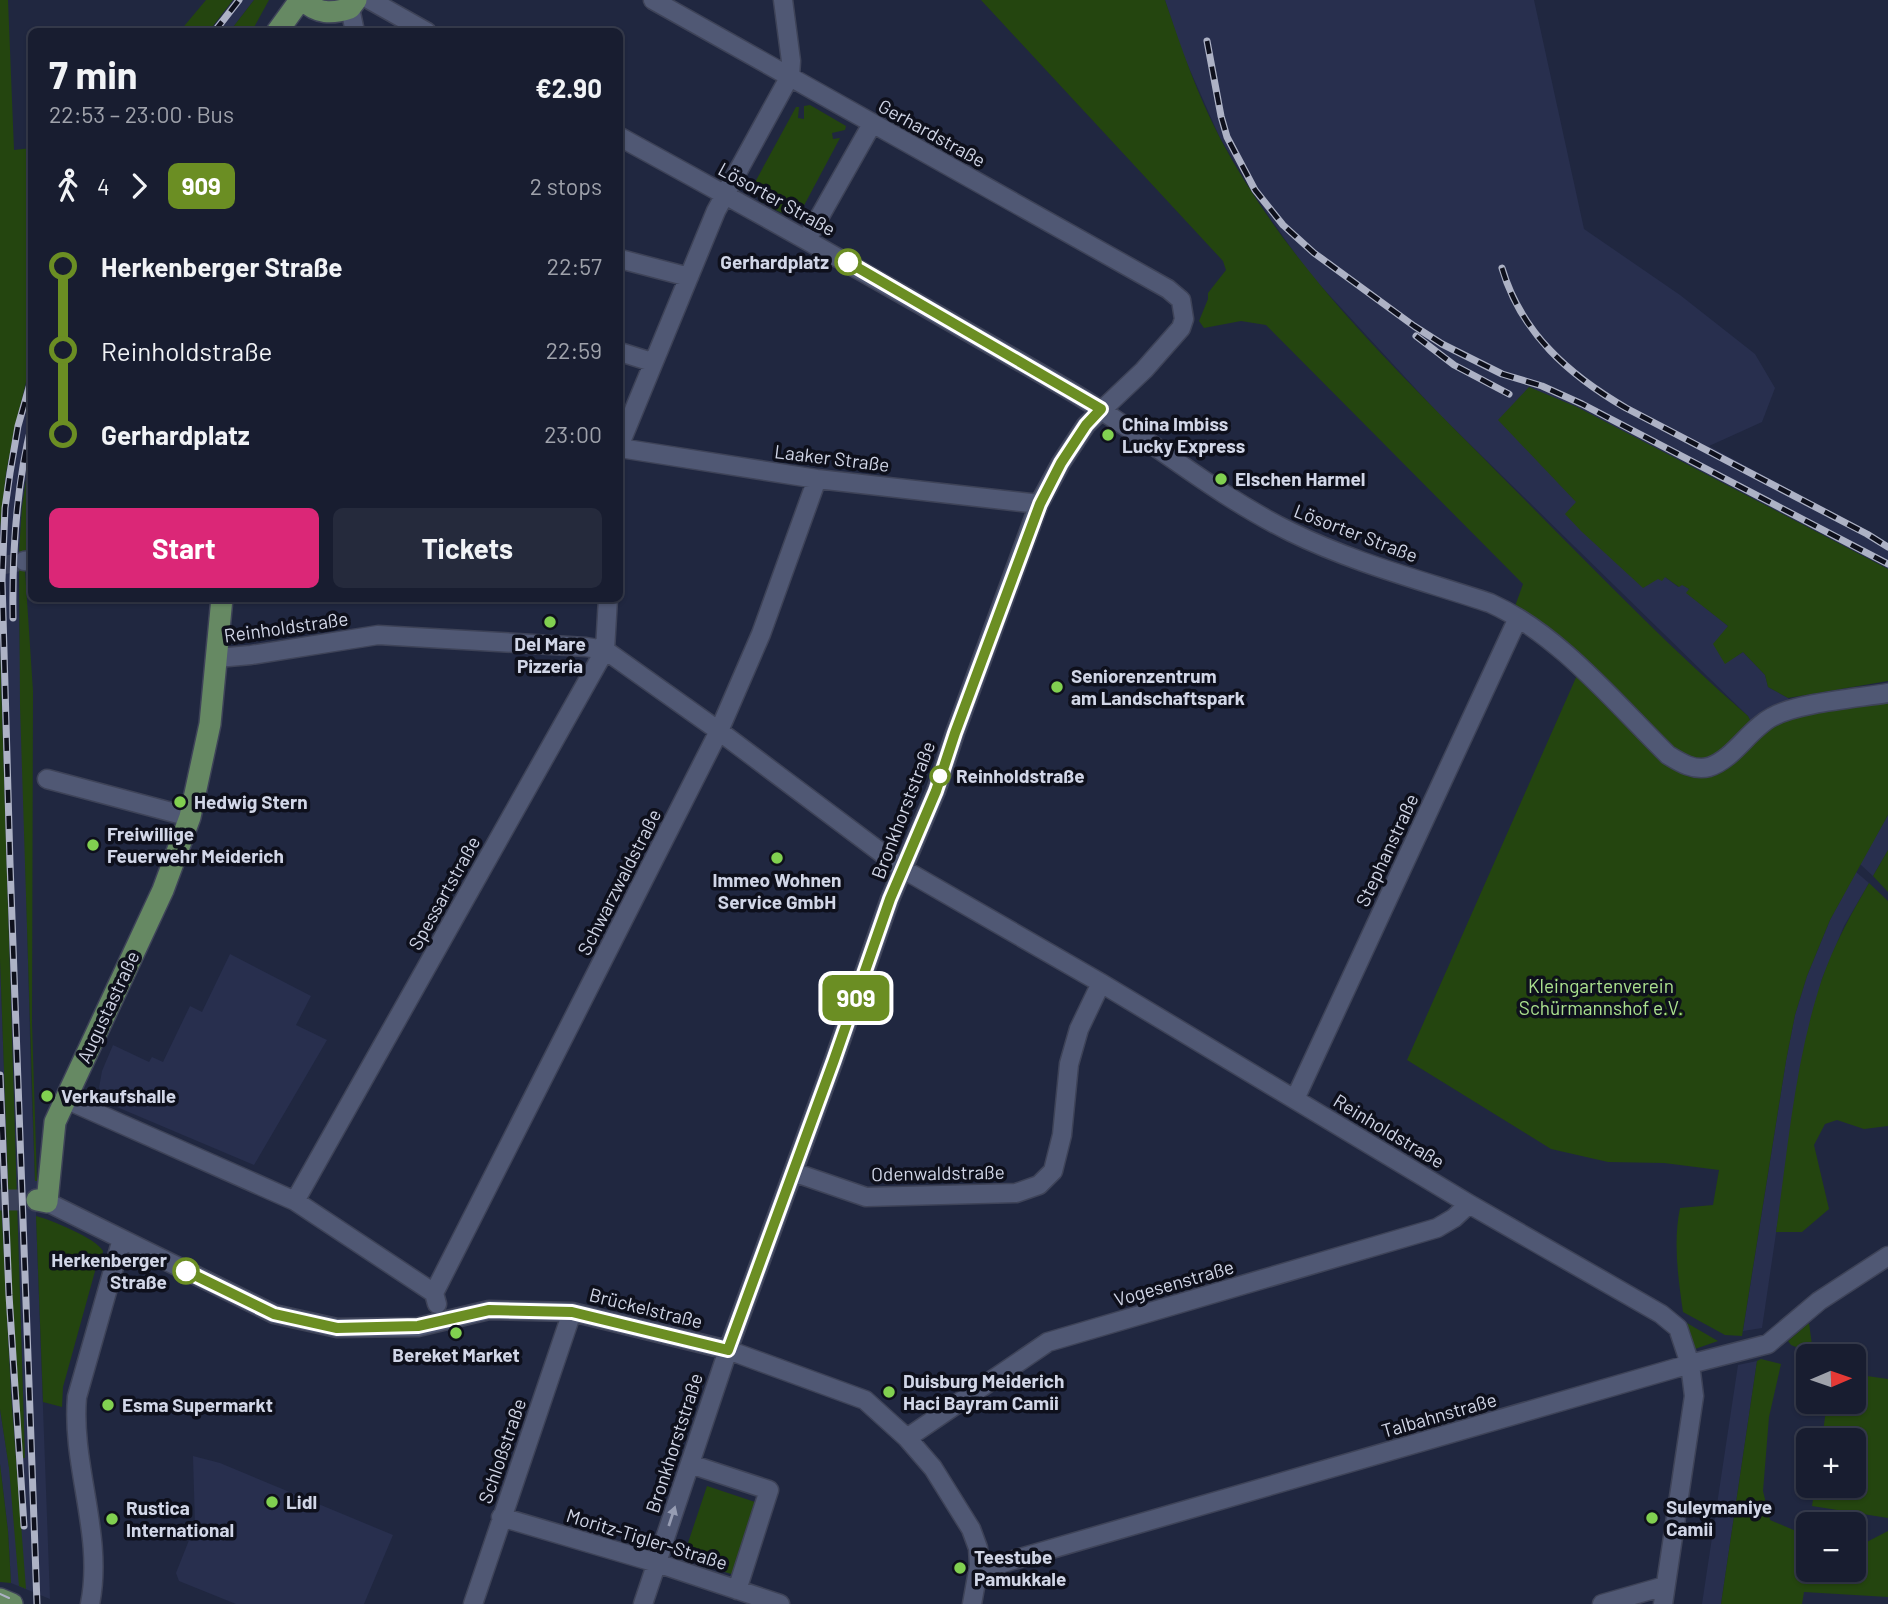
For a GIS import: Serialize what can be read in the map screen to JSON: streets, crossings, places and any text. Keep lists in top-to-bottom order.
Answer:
{
  "streets": {
    "main road": ["Augustastraße"],
    "street": [
      "Gerhardstraße",
      "Lösorter Straße",
      "Laaker Straße",
      "Reinholdstraße",
      "Bronkhorststraße",
      "Stephanstraße",
      "Schwarzwaldstraße",
      "Spessartstraße",
      "Odenwaldstraße",
      "Vogesenstraße",
      "Brückelstraße",
      "Talbahnstraße",
      "Schloßstraße",
      "Moritz-Tigler-Straße"
    ]
  },
  "crossings": [
    ["Gerhardstraße", "Bronkhorststraße"],
    ["Lösorter Straße", "Bronkhorststraße"],
    ["Lösorter Straße", "Stephanstraße"],
    ["Laaker Straße", "Bronkhorststraße"],
    ["Laaker Straße", "Schwarzwaldstraße"],
    ["Reinholdstraße", "Bronkhorststraße"],
    ["Reinholdstraße", "Stephanstraße"],
    ["Reinholdstraße", "Schwarzwaldstraße"],
    ["Reinholdstraße", "Spessartstraße"],
    ["Reinholdstraße", "Augustastraße"],
    ["Reinholdstraße", "Odenwaldstraße"],
    ["Reinholdstraße", "Vogesenstraße"],
    ["Reinholdstraße", "Talbahnstraße"],
    ["Bronkhorststraße", "Odenwaldstraße"],
    ["Bronkhorststraße", "Brückelstraße"],
    ["Bronkhorststraße", "Moritz-Tigler-Straße"],
    ["Augustastraße", "Brückelstraße"],
    ["Vogesenstraße", "Brückelstraße"],
    ["Brückelstraße", "Talbahnstraße"],
    ["Brückelstraße", "Schloßstraße"],
    ["Schloßstraße", "Moritz-Tigler-Straße"]
  ],
  "parks": ["Kleingartenverein Schürmannshof e.V."],
  "places": [
    "Gerhardplatz",
    "China Imbiss Lucky Express",
    "Elschen Harmel",
    "Del Mare Pizzeria",
    "Seniorenzentrum am Landschaftspark",
    "Reinholdstraße",
    "Hedwig Stern",
    "Freiwillige Feuerwehr Meiderich",
    "Immeo Wohnen Service GmbH",
    "Verkaufshalle",
    "Herkenberger Straße",
    "Bereket Market",
    "Duisburg Meiderich Haci Bayram Camii",
    "Esma Supermarkt",
    "Lidl",
    "Suleymaniye Camii",
    "Rustica International",
    "Teestube Pamukkale"
  ],
  "lines": ["bus line 909"],
  "north": "right",
  "page": {
    "on_map": "909",
    "heading": ["7 min", "22:53 – 23:00 · Bus", "€2.90"],
    "legs": ["4", "909", "2 stops"],
    "list": [
      {
        "name": "Herkenberger Straße",
        "value": "22:57"
      },
      {
        "name": "Reinholdstraße",
        "value": "22:59"
      },
      {
        "name": "Gerhardplatz",
        "value": "23:00"
      }
    ],
    "buttons": ["Start", "Tickets"],
    "map_buttons": ["+", "−"]
  }
}
